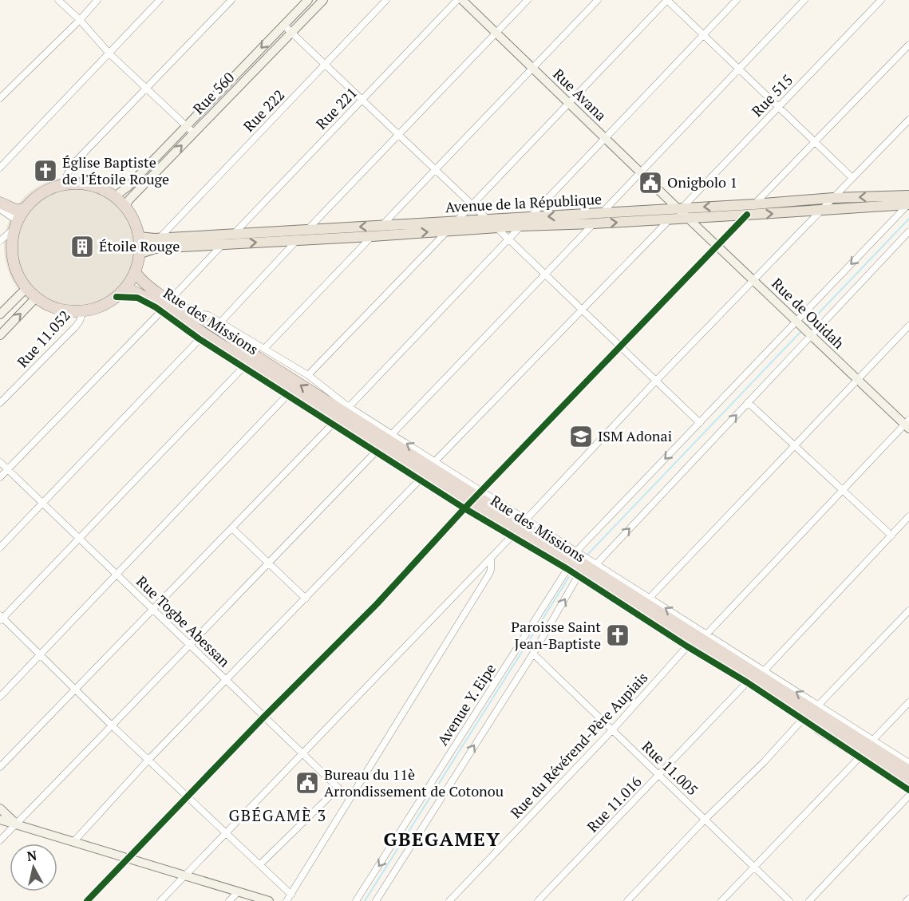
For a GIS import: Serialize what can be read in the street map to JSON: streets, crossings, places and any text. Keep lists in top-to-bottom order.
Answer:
{
  "streets": {
    "highway": ["Rue des Missions"],
    "main road": [
      "Rue 560",
      "Rue Avana",
      "Avenue de la République",
      "Rue de Ouidah"
    ],
    "street": [
      "Rue 515",
      "Rue 221",
      "Rue 222",
      "Rue 11.052",
      "Rue Togbe Abessan",
      "Avenue Y. Eipe",
      "Rue du Révérend-Père Aupiais",
      "Rue 11.005",
      "Rue 11.016"
    ]
  },
  "crossings": [
    ["Rue 560", "Avenue de la République"],
    ["Rue 560", "Rue des Missions"],
    ["Rue 560", "Rue 11.052"],
    ["Rue Avana", "Rue 515"],
    ["Rue Avana", "Avenue de la République"],
    ["Rue Avana", "Rue de Ouidah"],
    ["Rue 515", "Avenue de la République"],
    ["Rue 221", "Avenue de la République"],
    ["Rue 222", "Avenue de la République"],
    ["Avenue de la République", "Rue de Ouidah"],
    ["Avenue de la République", "Rue des Missions"],
    ["Avenue de la République", "Rue 11.052"],
    ["Rue des Missions", "Rue 11.052"],
    ["Avenue Y. Eipe", "Rue 11.005"],
    ["Rue du Révérend-Père Aupiais", "Rue 11.005"],
    ["Rue 11.005", "Rue 11.016"]
  ],
  "districts": ["GBÉGAMÈ 3", "GBEGAMEY"],
  "places": {
    "church": ["Église Baptiste de l'Étoile Rouge", "Paroisse Saint Jean-Baptiste"],
    "public building": ["Onigbolo 1", "Bureau du 11è Arrondissement de Cotonou"],
    "building": ["Étoile Rouge"],
    "school or university": ["ISM Adonai"]
  },
  "north": "top"
}
